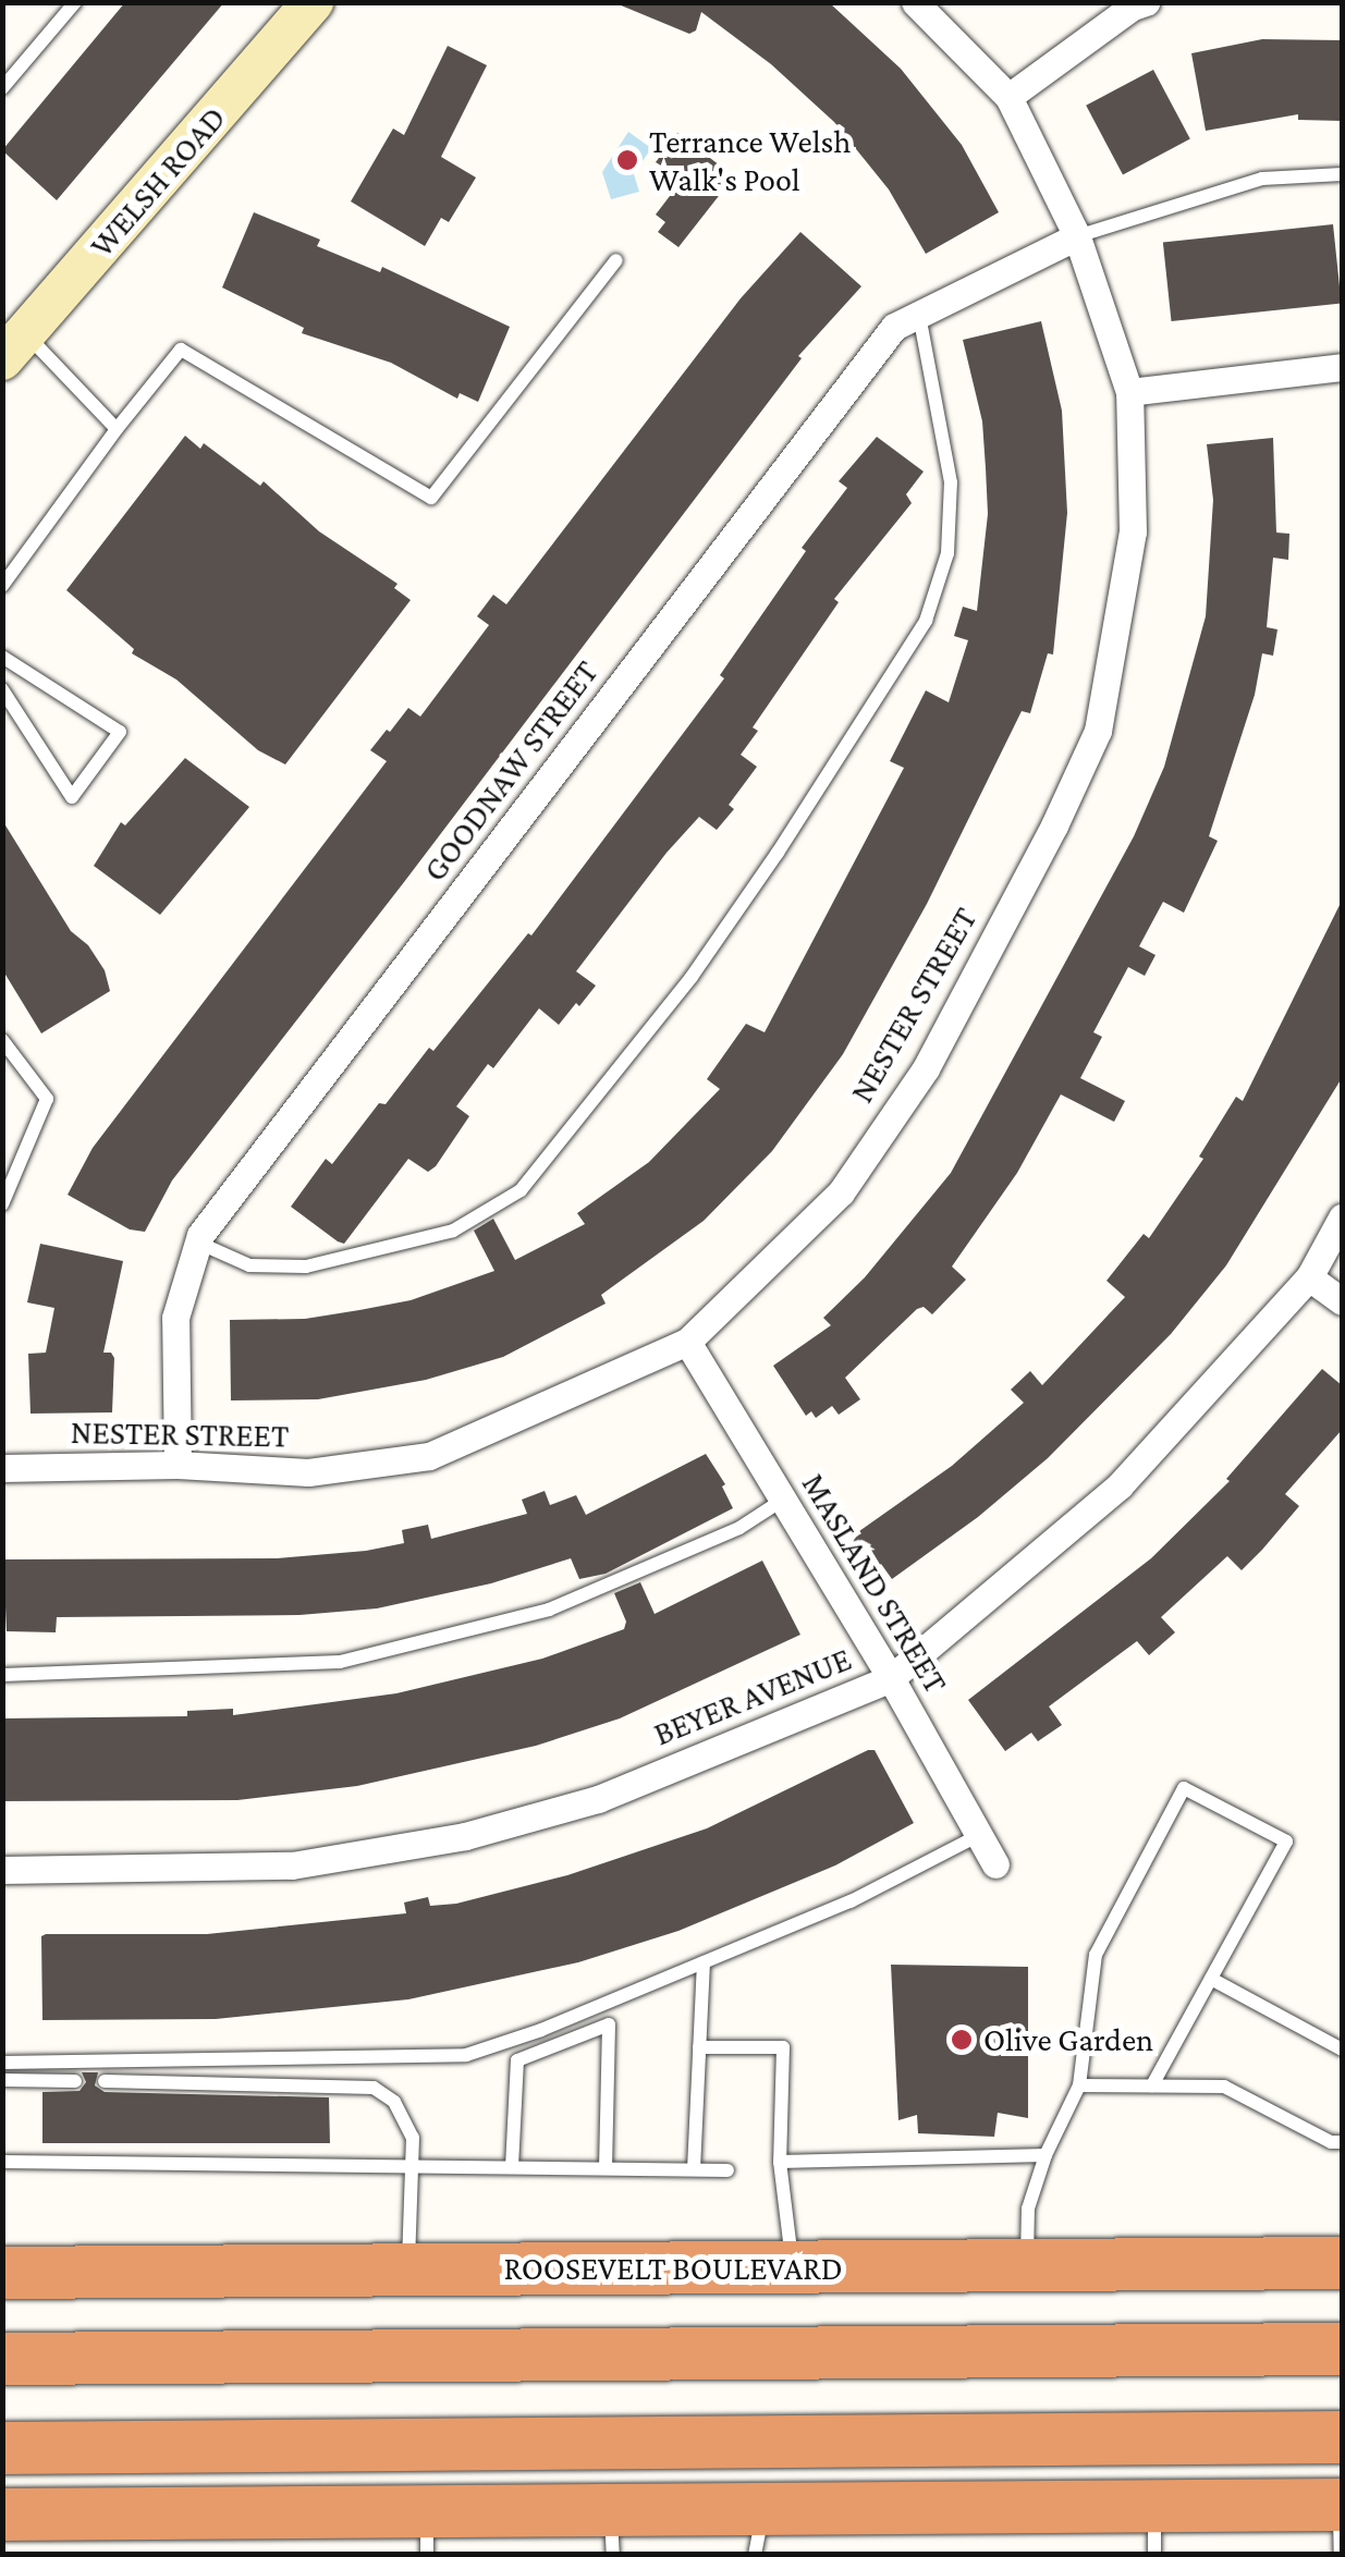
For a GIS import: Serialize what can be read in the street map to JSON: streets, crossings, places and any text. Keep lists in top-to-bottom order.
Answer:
{
  "streets": {
    "highway": ["ROOSEVELT BOULEVARD"],
    "main road": ["WELSH ROAD"],
    "street": [
      "GOODNAW STREET",
      "NESTER STREET",
      "MASLAND STREET",
      "BEYER AVENUE"
    ]
  },
  "crossings": [
    ["GOODNAW STREET", "NESTER STREET"],
    ["NESTER STREET", "MASLAND STREET"],
    ["MASLAND STREET", "BEYER AVENUE"]
  ],
  "places": ["Terrance Welsh Walk's Pool", "Olive Garden"]
}
